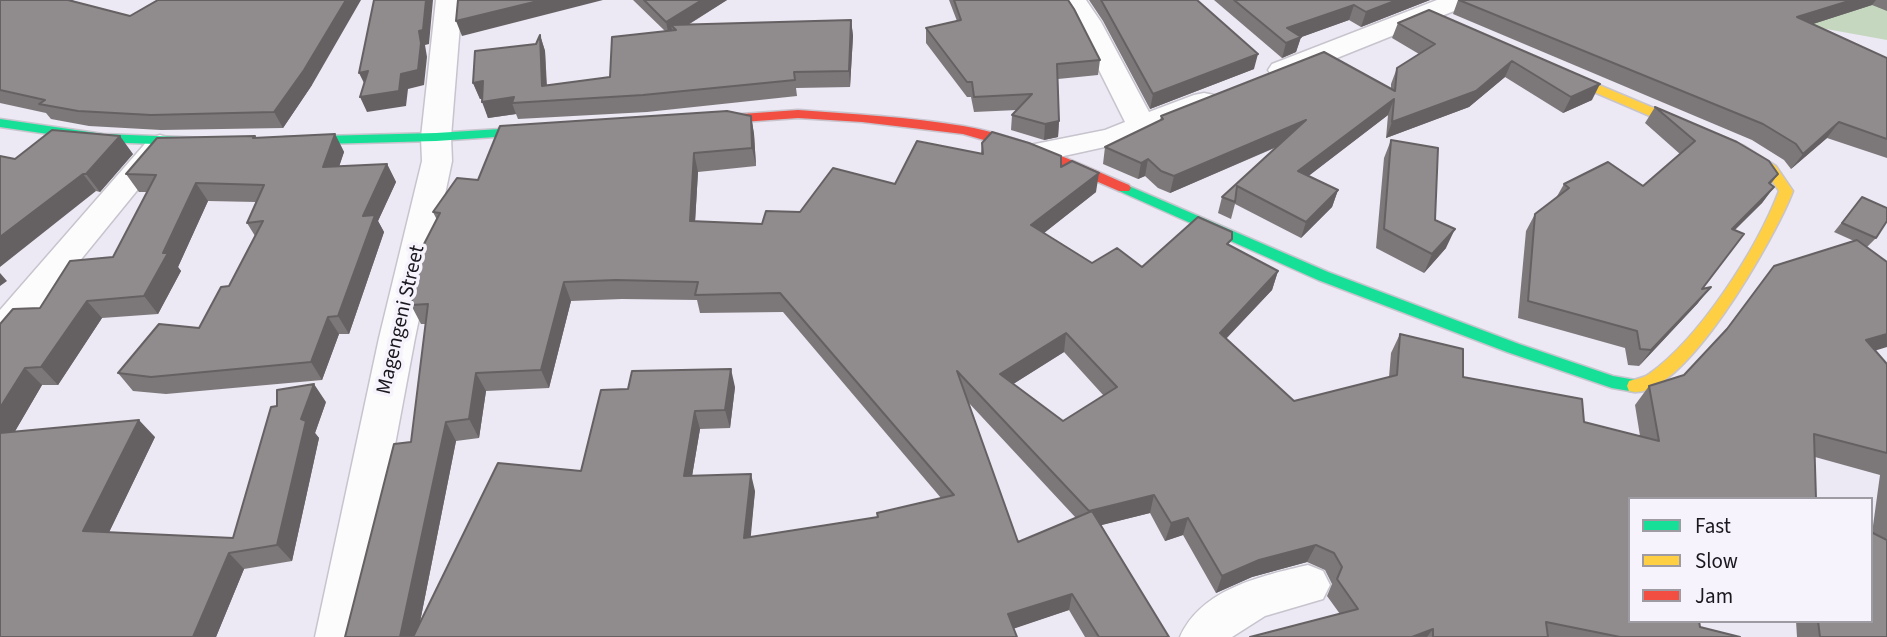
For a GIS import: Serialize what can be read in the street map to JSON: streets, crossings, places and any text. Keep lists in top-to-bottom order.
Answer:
{
  "streets": {
    "street": ["Magengeni Street"]
  },
  "legend": ["Fast", "Slow", "Jam"]
}
